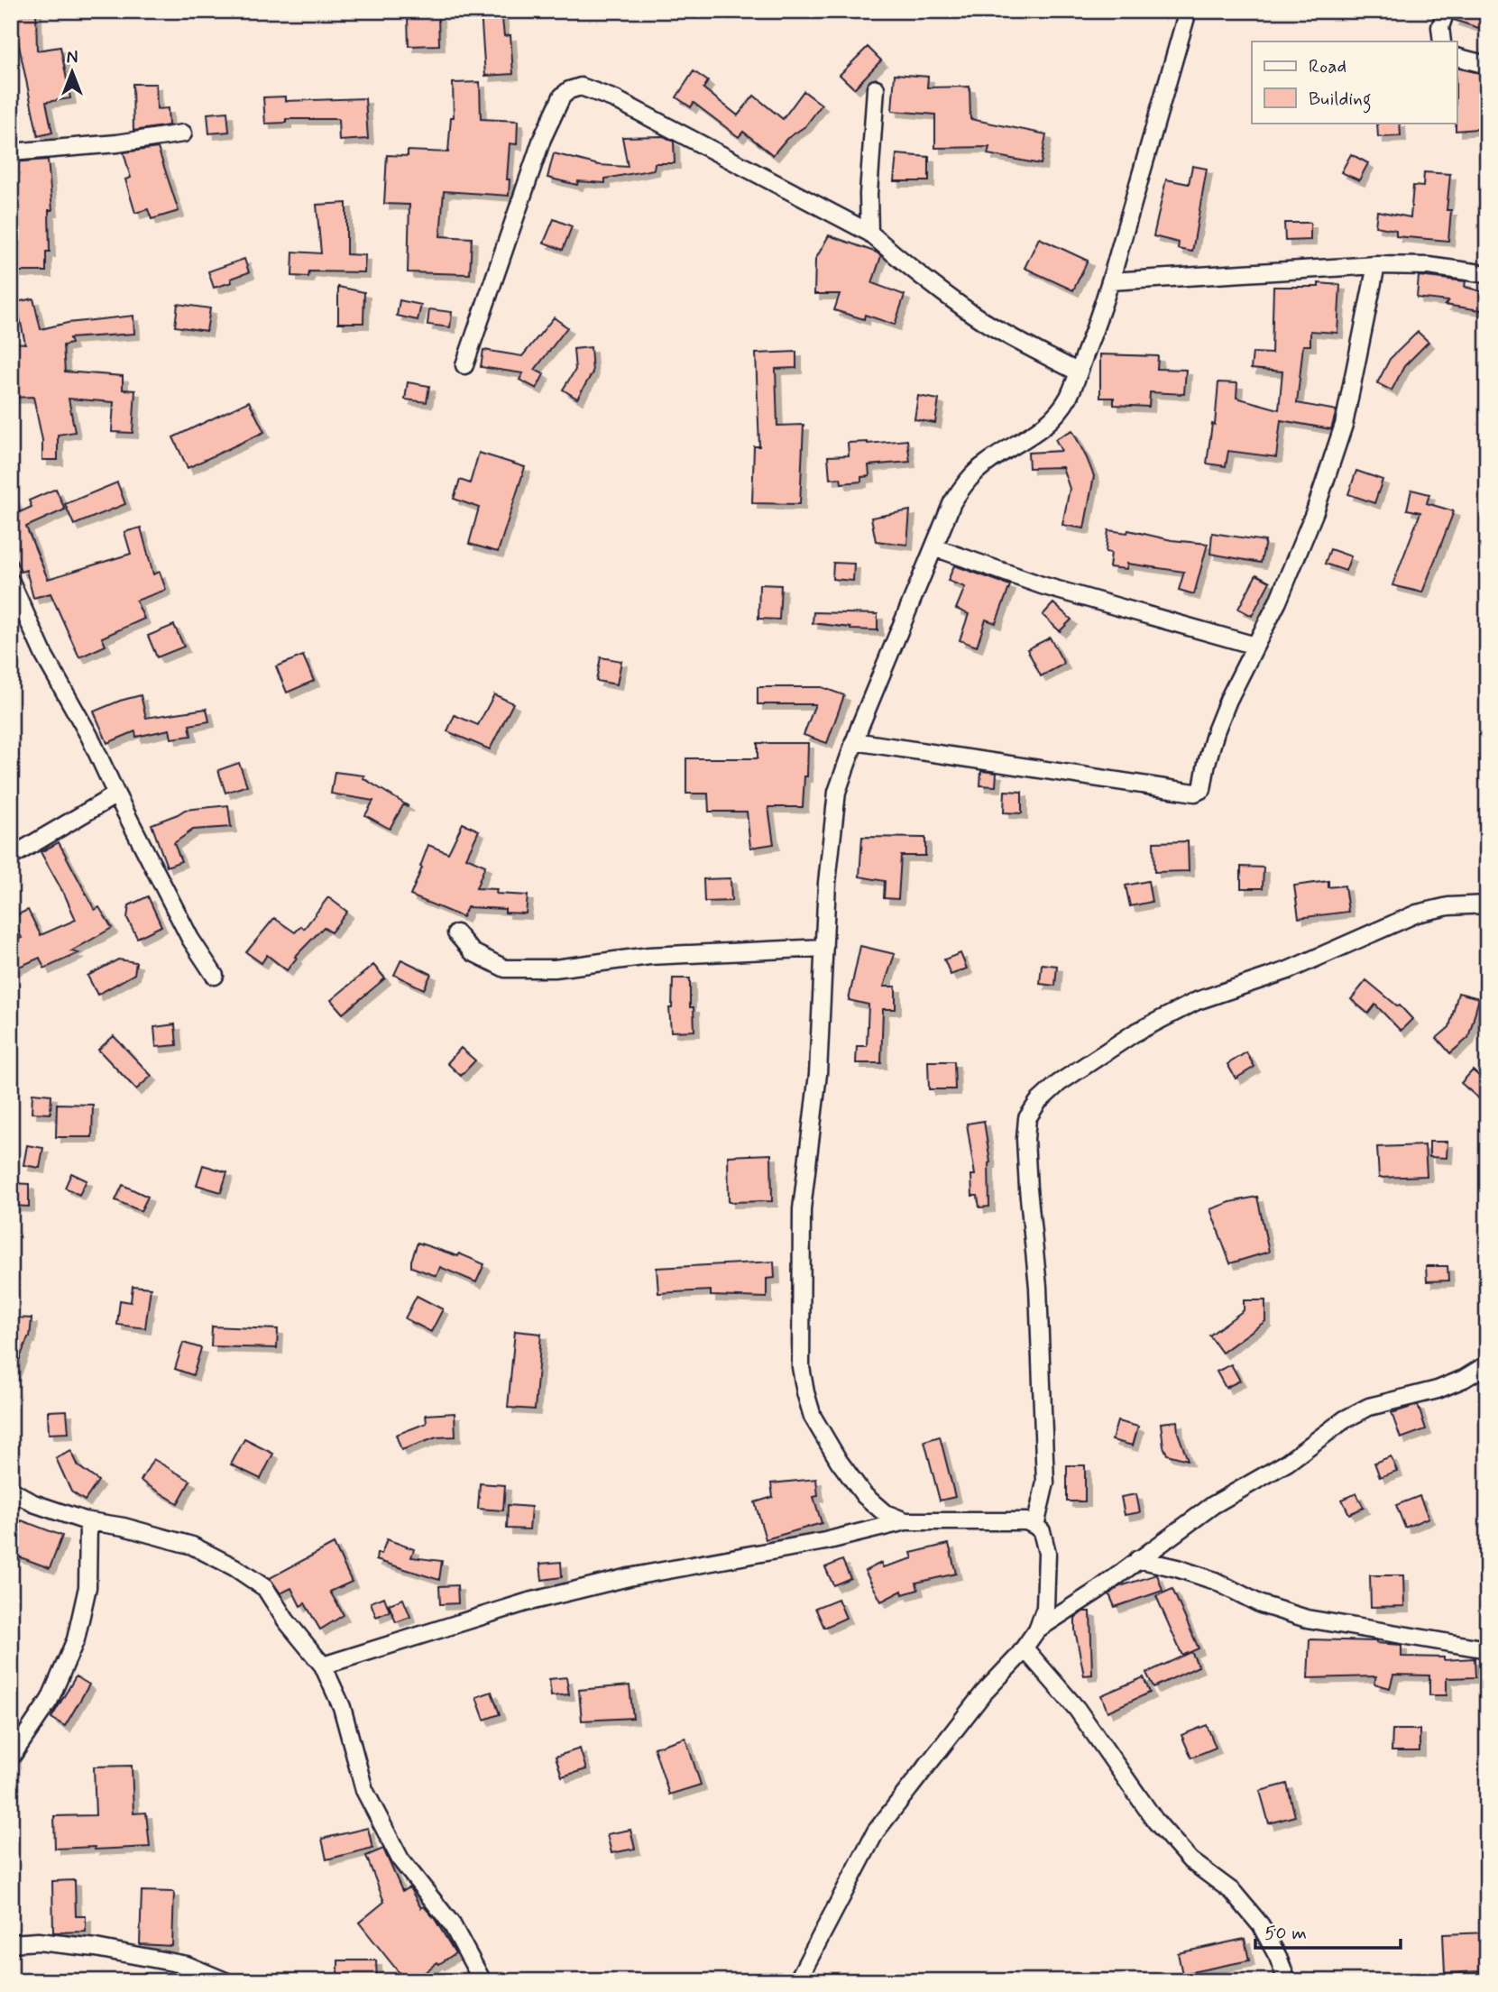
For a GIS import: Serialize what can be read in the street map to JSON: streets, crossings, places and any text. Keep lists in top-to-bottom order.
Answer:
{
  "legend": ["Road", "Building"],
  "scale_bar": "50 m",
  "north": "top"
}
